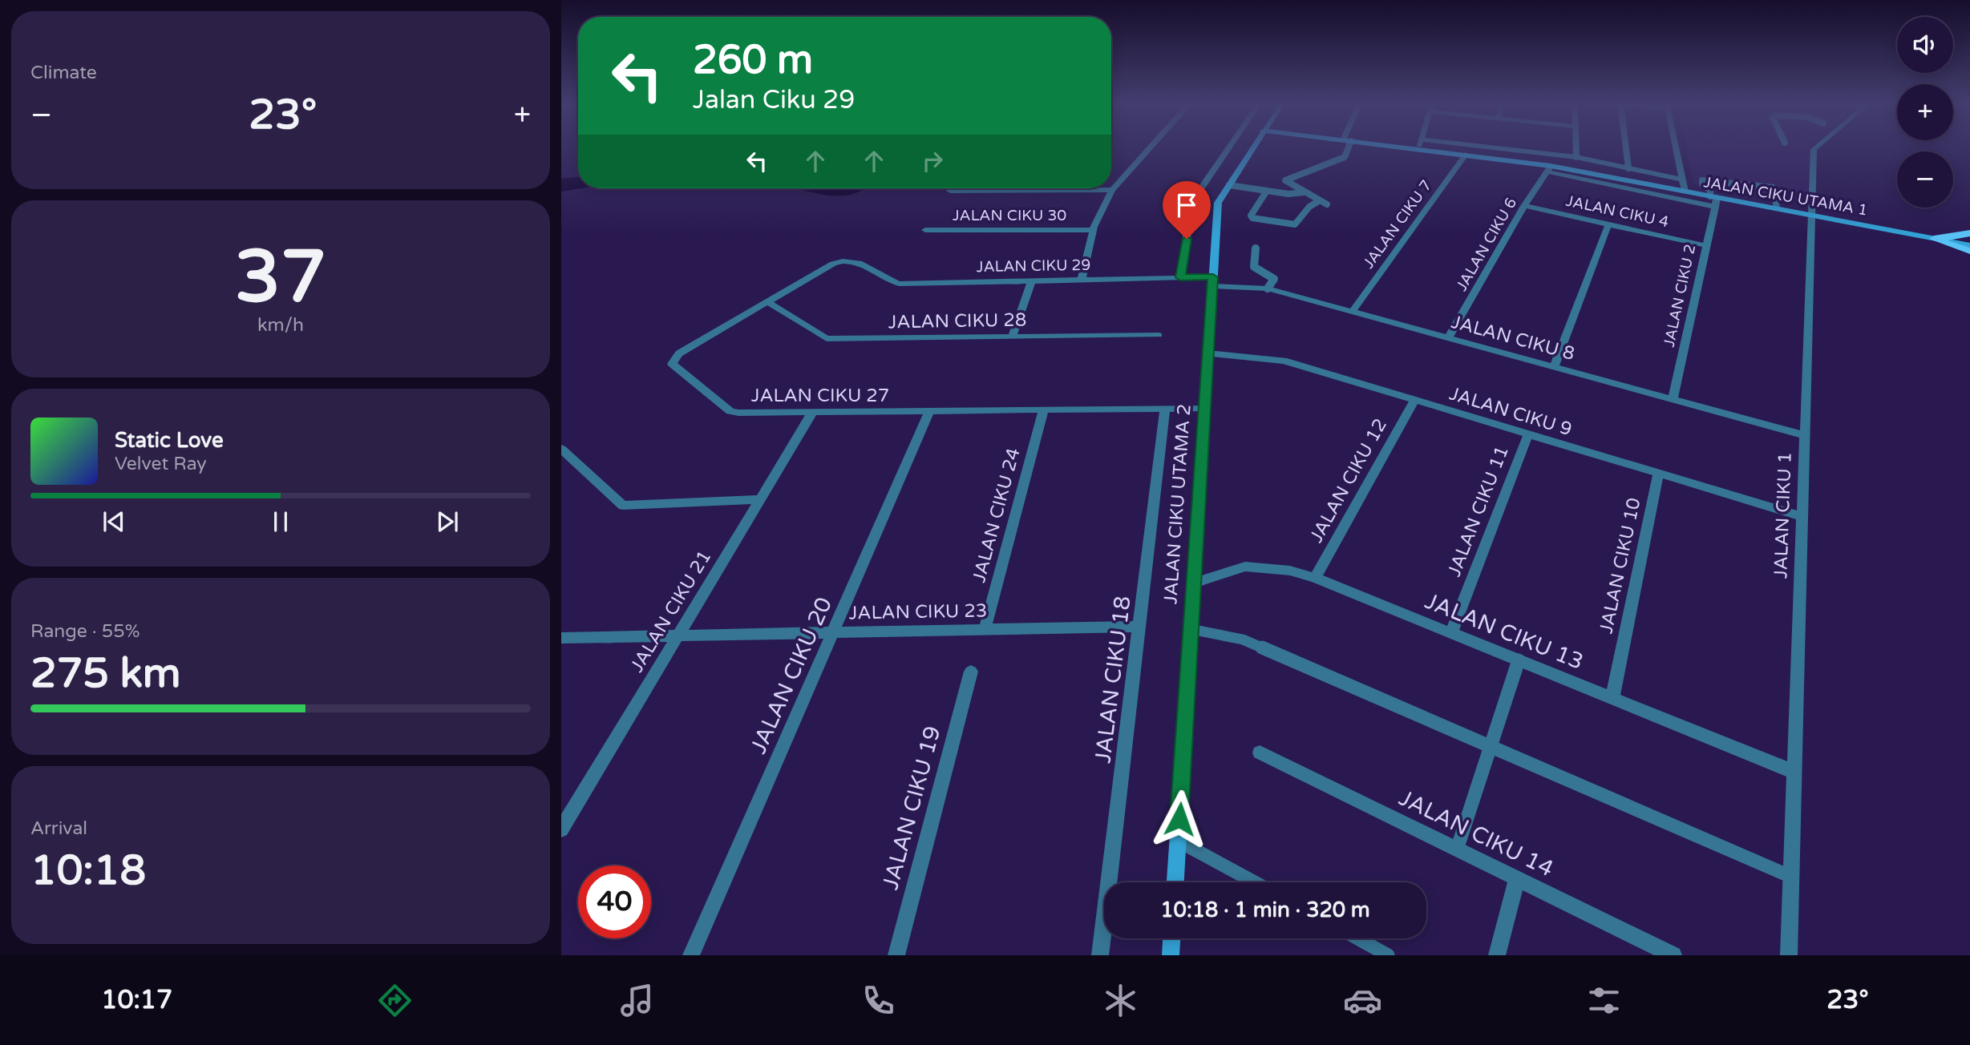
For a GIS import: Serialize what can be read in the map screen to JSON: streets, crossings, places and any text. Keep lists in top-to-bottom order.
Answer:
{
  "streets": {
    "street": [
      "JALAN CIKU UTAMA 1",
      "JALAN CIKU 4",
      "JALAN CIKU 30",
      "JALAN CIKU 7",
      "JALAN CIKU 6",
      "JALAN CIKU 29",
      "JALAN CIKU 2",
      "JALAN CIKU 28",
      "JALAN CIKU 8",
      "JALAN CIKU 27",
      "JALAN CIKU 9",
      "JALAN CIKU 12",
      "JALAN CIKU UTAMA 2",
      "JALAN CIKU 11",
      "JALAN CIKU 24",
      "JALAN CIKU 1",
      "JALAN CIKU 10",
      "JALAN CIKU 21",
      "JALAN CIKU 23",
      "JALAN CIKU 13",
      "JALAN CIKU 20",
      "JALAN CIKU 18",
      "JALAN CIKU 19",
      "JALAN CIKU 14"
    ]
  },
  "crossings": [
    ["JALAN CIKU UTAMA 1", "JALAN CIKU 7"],
    ["JALAN CIKU UTAMA 1", "JALAN CIKU 6"],
    ["JALAN CIKU UTAMA 1", "JALAN CIKU 2"],
    ["JALAN CIKU UTAMA 1", "JALAN CIKU 1"],
    ["JALAN CIKU 4", "JALAN CIKU 6"],
    ["JALAN CIKU 4", "JALAN CIKU 2"],
    ["JALAN CIKU 7", "JALAN CIKU 8"],
    ["JALAN CIKU 6", "JALAN CIKU 8"],
    ["JALAN CIKU 29", "JALAN CIKU 8"],
    ["JALAN CIKU 29", "JALAN CIKU 27"],
    ["JALAN CIKU 29", "JALAN CIKU UTAMA 2"],
    ["JALAN CIKU 2", "JALAN CIKU 8"],
    ["JALAN CIKU 28", "JALAN CIKU 27"],
    ["JALAN CIKU 8", "JALAN CIKU UTAMA 2"],
    ["JALAN CIKU 8", "JALAN CIKU 1"],
    ["JALAN CIKU 27", "JALAN CIKU UTAMA 2"],
    ["JALAN CIKU 27", "JALAN CIKU 24"],
    ["JALAN CIKU 27", "JALAN CIKU 21"],
    ["JALAN CIKU 27", "JALAN CIKU 20"],
    ["JALAN CIKU 27", "JALAN CIKU 18"],
    ["JALAN CIKU 9", "JALAN CIKU 12"],
    ["JALAN CIKU 9", "JALAN CIKU UTAMA 2"],
    ["JALAN CIKU 9", "JALAN CIKU 11"],
    ["JALAN CIKU 9", "JALAN CIKU 1"],
    ["JALAN CIKU 9", "JALAN CIKU 10"],
    ["JALAN CIKU 12", "JALAN CIKU 13"],
    ["JALAN CIKU UTAMA 2", "JALAN CIKU 13"],
    ["JALAN CIKU 11", "JALAN CIKU 13"],
    ["JALAN CIKU 24", "JALAN CIKU 23"],
    ["JALAN CIKU 1", "JALAN CIKU 13"],
    ["JALAN CIKU 10", "JALAN CIKU 13"],
    ["JALAN CIKU 21", "JALAN CIKU 23"],
    ["JALAN CIKU 23", "JALAN CIKU 20"],
    ["JALAN CIKU 23", "JALAN CIKU 18"]
  ],
  "page": {
    "tile": [
      "Climate",
      ["37", "km/h"],
      ["Range · 55%", "275 km"],
      ["Arrival", "10:18"]
    ],
    "map_buttons": ["+", "−"],
    "turn": ["260 m", "Jalan Ciku 29"],
    "heat": ["−", "23°", "+"],
    "song": ["Static Love", "Velvet Ray"],
    "limit": "40",
    "trip": "10:18 · 1 min · 320 m",
    "tabs": ["10:17", "23°"]
  }
}
